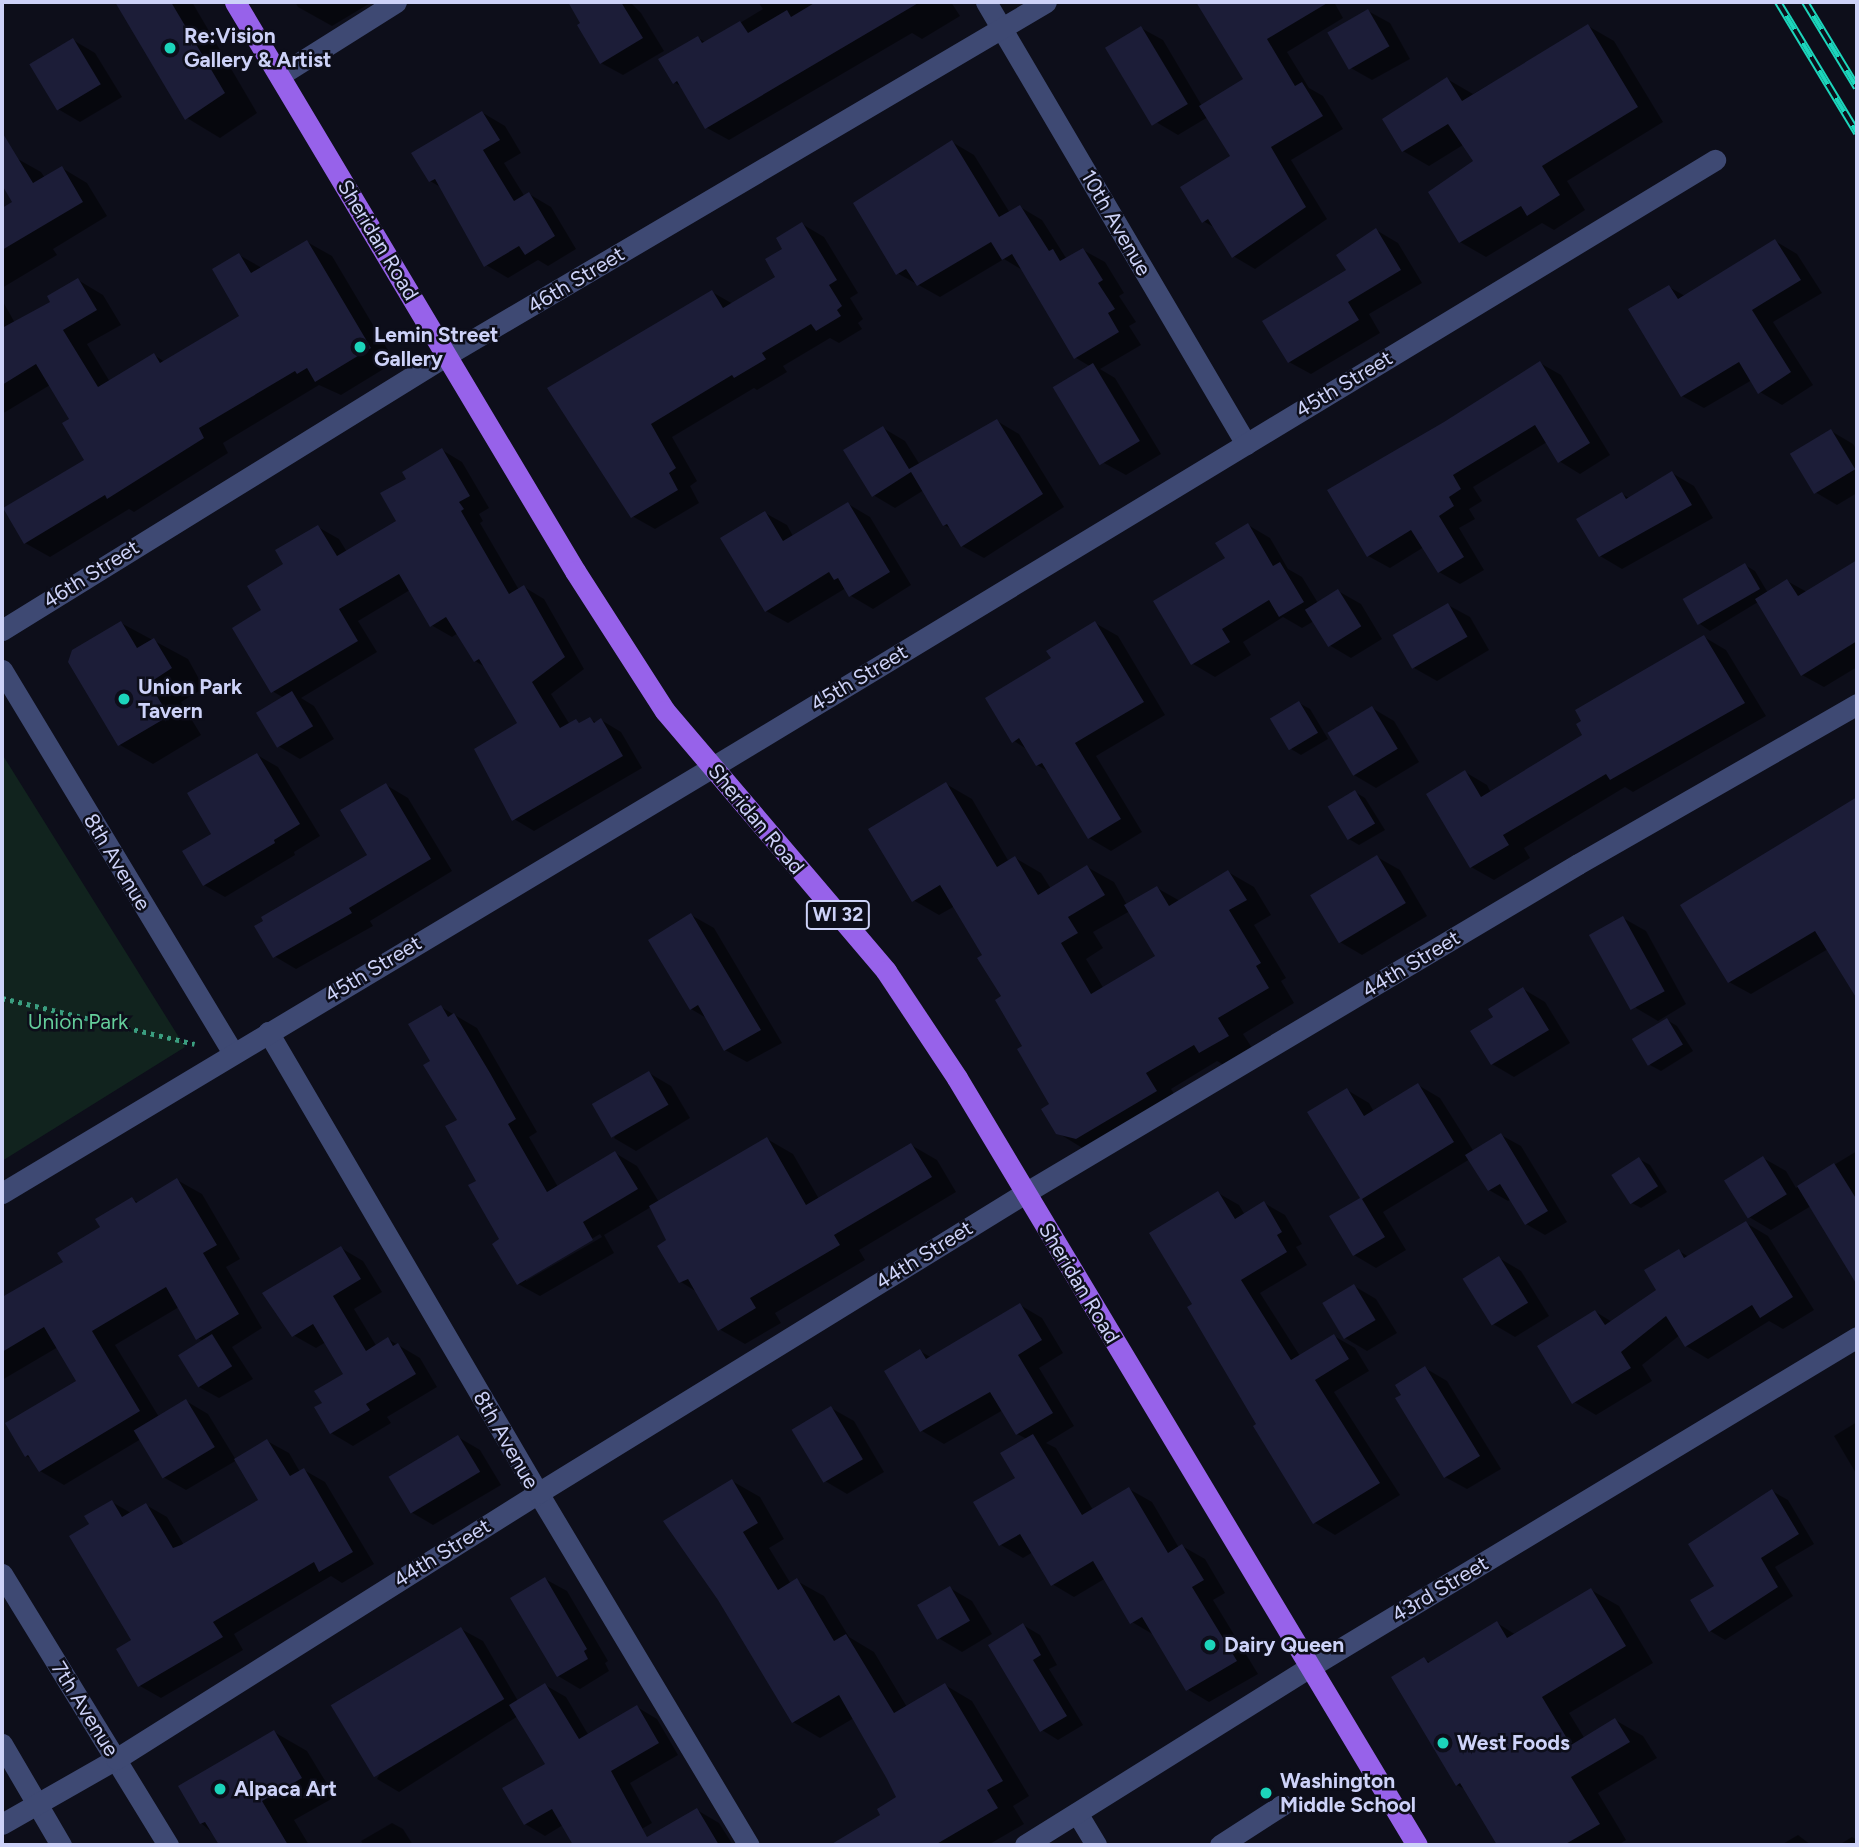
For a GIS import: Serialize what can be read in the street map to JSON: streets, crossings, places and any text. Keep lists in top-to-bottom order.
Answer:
{
  "streets": {
    "main road": ["Sheridan Road", "WI 32"],
    "street": [
      "10th Avenue",
      "46th Street",
      "45th Street",
      "8th Avenue",
      "44th Street",
      "43rd Street",
      "7th Avenue"
    ]
  },
  "crossings": [
    ["10th Avenue", "46th Street"],
    ["10th Avenue", "45th Street"],
    ["Sheridan Road", "46th Street"],
    ["Sheridan Road", "45th Street"],
    ["Sheridan Road", "44th Street"],
    ["Sheridan Road", "43rd Street"],
    ["45th Street", "8th Avenue"],
    ["8th Avenue", "44th Street"],
    ["44th Street", "7th Avenue"]
  ],
  "parks": ["Union Park"],
  "places": [
    "Re:Vision Gallery & Artist",
    "Lemin Street Gallery",
    "Union Park Tavern",
    "Dairy Queen",
    "West Foods",
    "Alpaca Art",
    "Washington Middle School"
  ]
}
